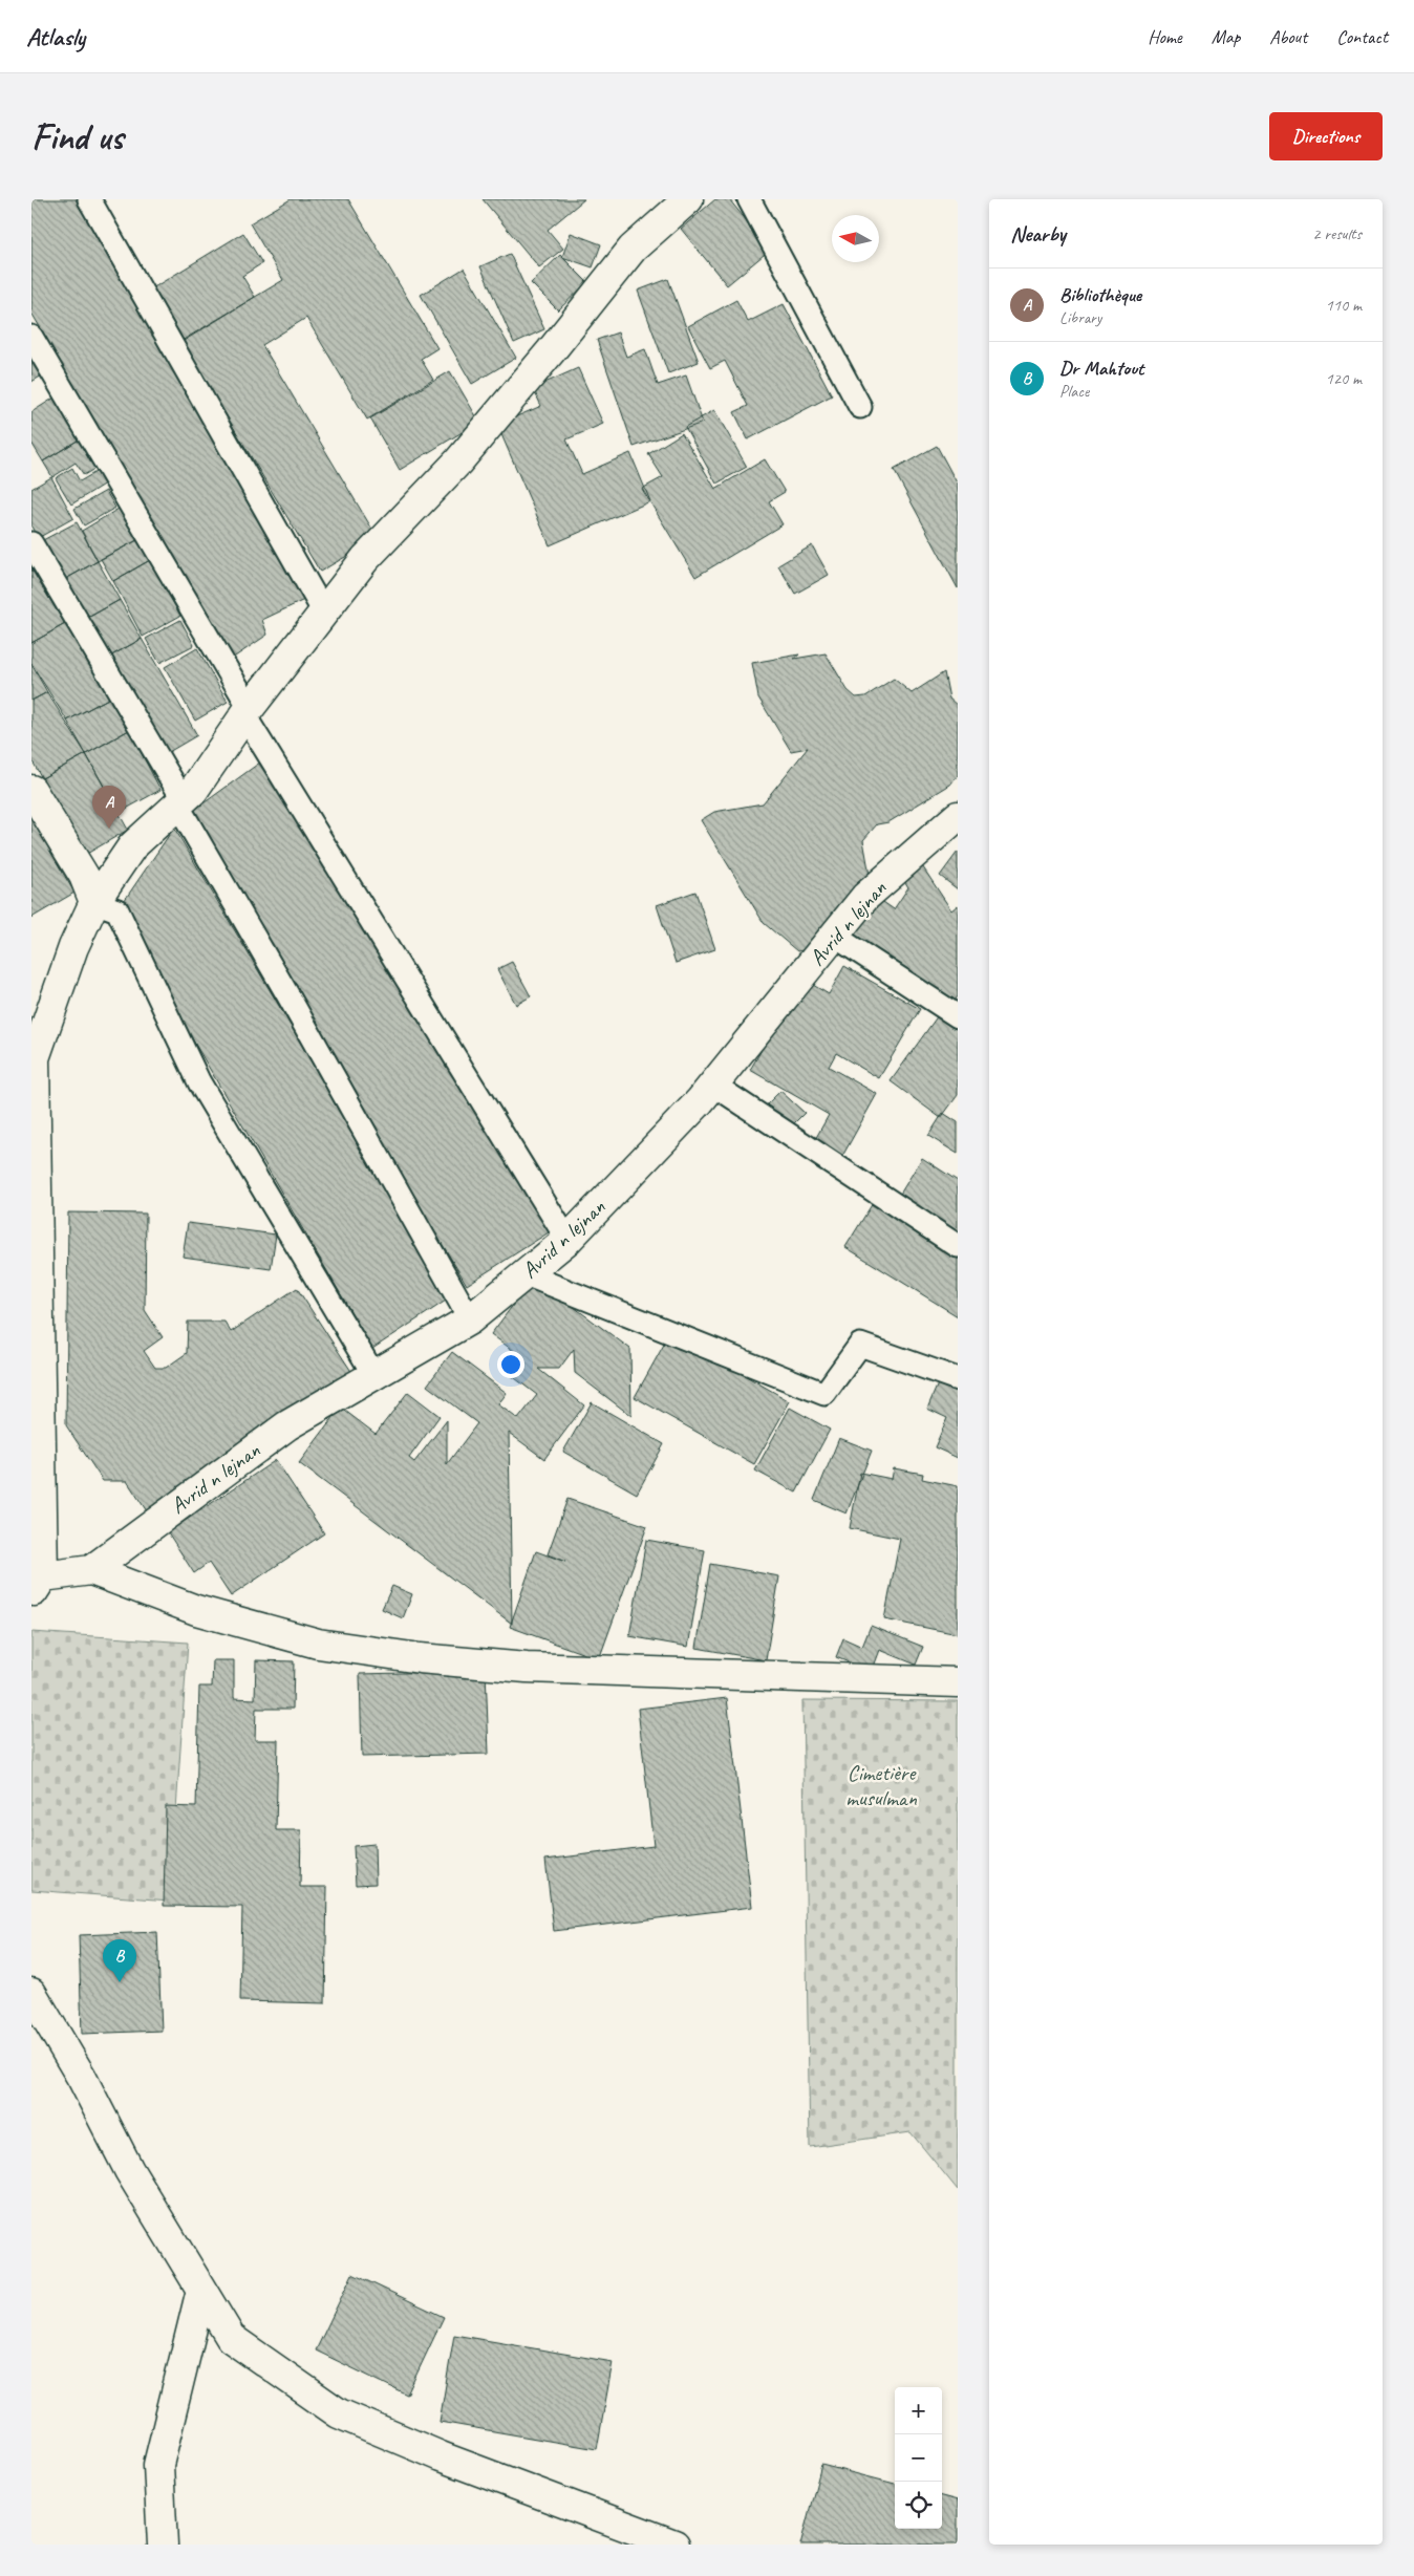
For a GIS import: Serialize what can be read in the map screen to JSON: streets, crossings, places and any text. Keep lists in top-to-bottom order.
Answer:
{
  "streets": {
    "street": ["Avrid n lejnan"]
  },
  "parks": ["Cimetière musulman"],
  "north": "left",
  "page": {
    "header": "Atlasly",
    "nav": [
      "Home",
      "Map",
      "About",
      "Contact"
    ],
    "buttons": "Directions",
    "title": "Find us",
    "heading": ["Nearby", "2 results"],
    "list": [
      {
        "mark": "A",
        "name": "Bibliothèque",
        "note": "Library",
        "value": "110 m"
      },
      {
        "mark": "B",
        "name": "Dr Mahtout",
        "note": "Place",
        "value": "120 m"
      }
    ],
    "pins": ["A", "B"],
    "map_buttons": ["+", "−"]
  }
}
